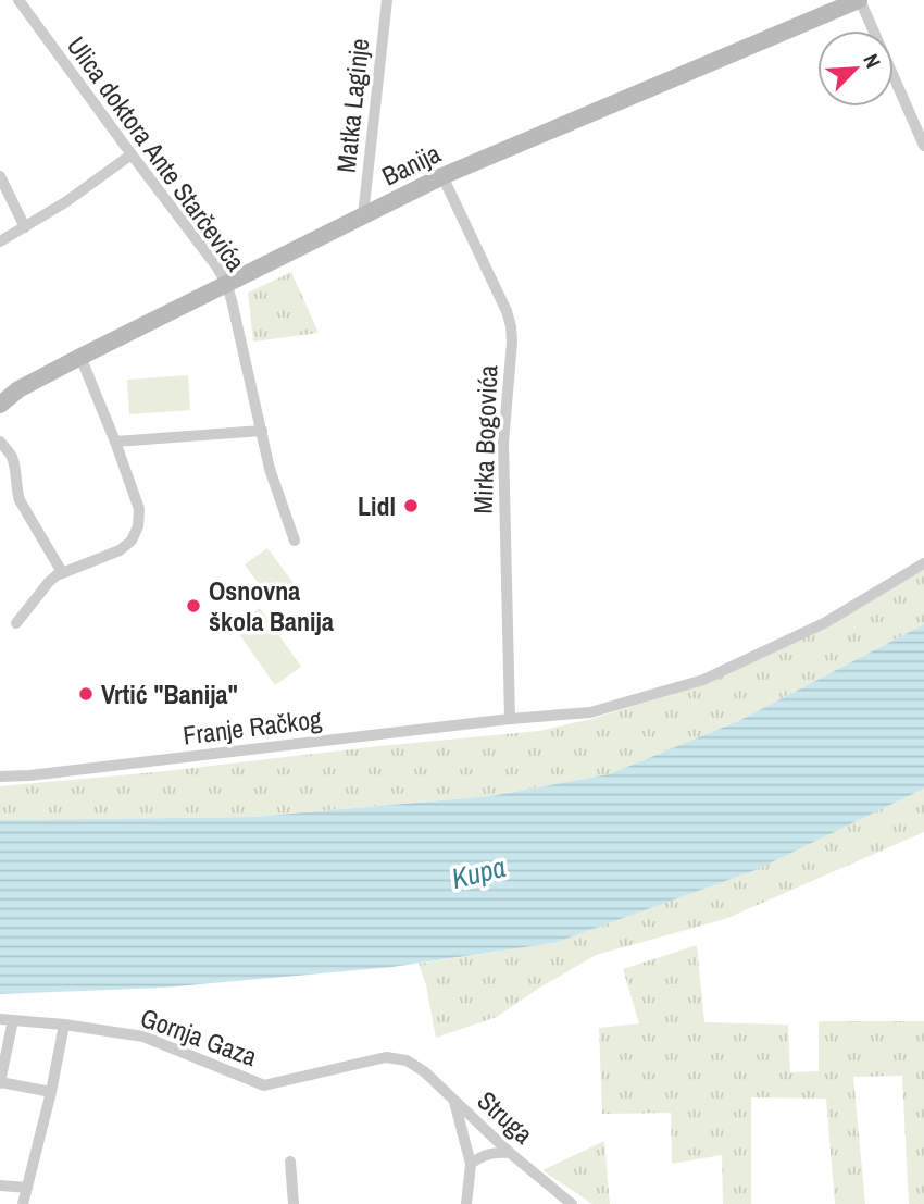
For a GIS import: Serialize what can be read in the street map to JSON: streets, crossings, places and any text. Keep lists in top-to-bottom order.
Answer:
{
  "streets": {
    "main road": ["Banija"],
    "street": [
      "Matka Laginje",
      "Ulica doktora Ante Starčevića",
      "Mirka Bogovića",
      "Franje Račkog",
      "Gornja Gaza",
      "Struga"
    ]
  },
  "crossings": [
    ["Matka Laginje", "Banija"],
    ["Ulica doktora Ante Starčevića", "Banija"],
    ["Banija", "Mirka Bogovića"],
    ["Mirka Bogovića", "Franje Račkog"],
    ["Gornja Gaza", "Struga"]
  ],
  "water": ["Kupa"],
  "places": ["Lidl", "Osnovna škola Banija", "Vrtić \"Banija\""],
  "north": "top right"
}
